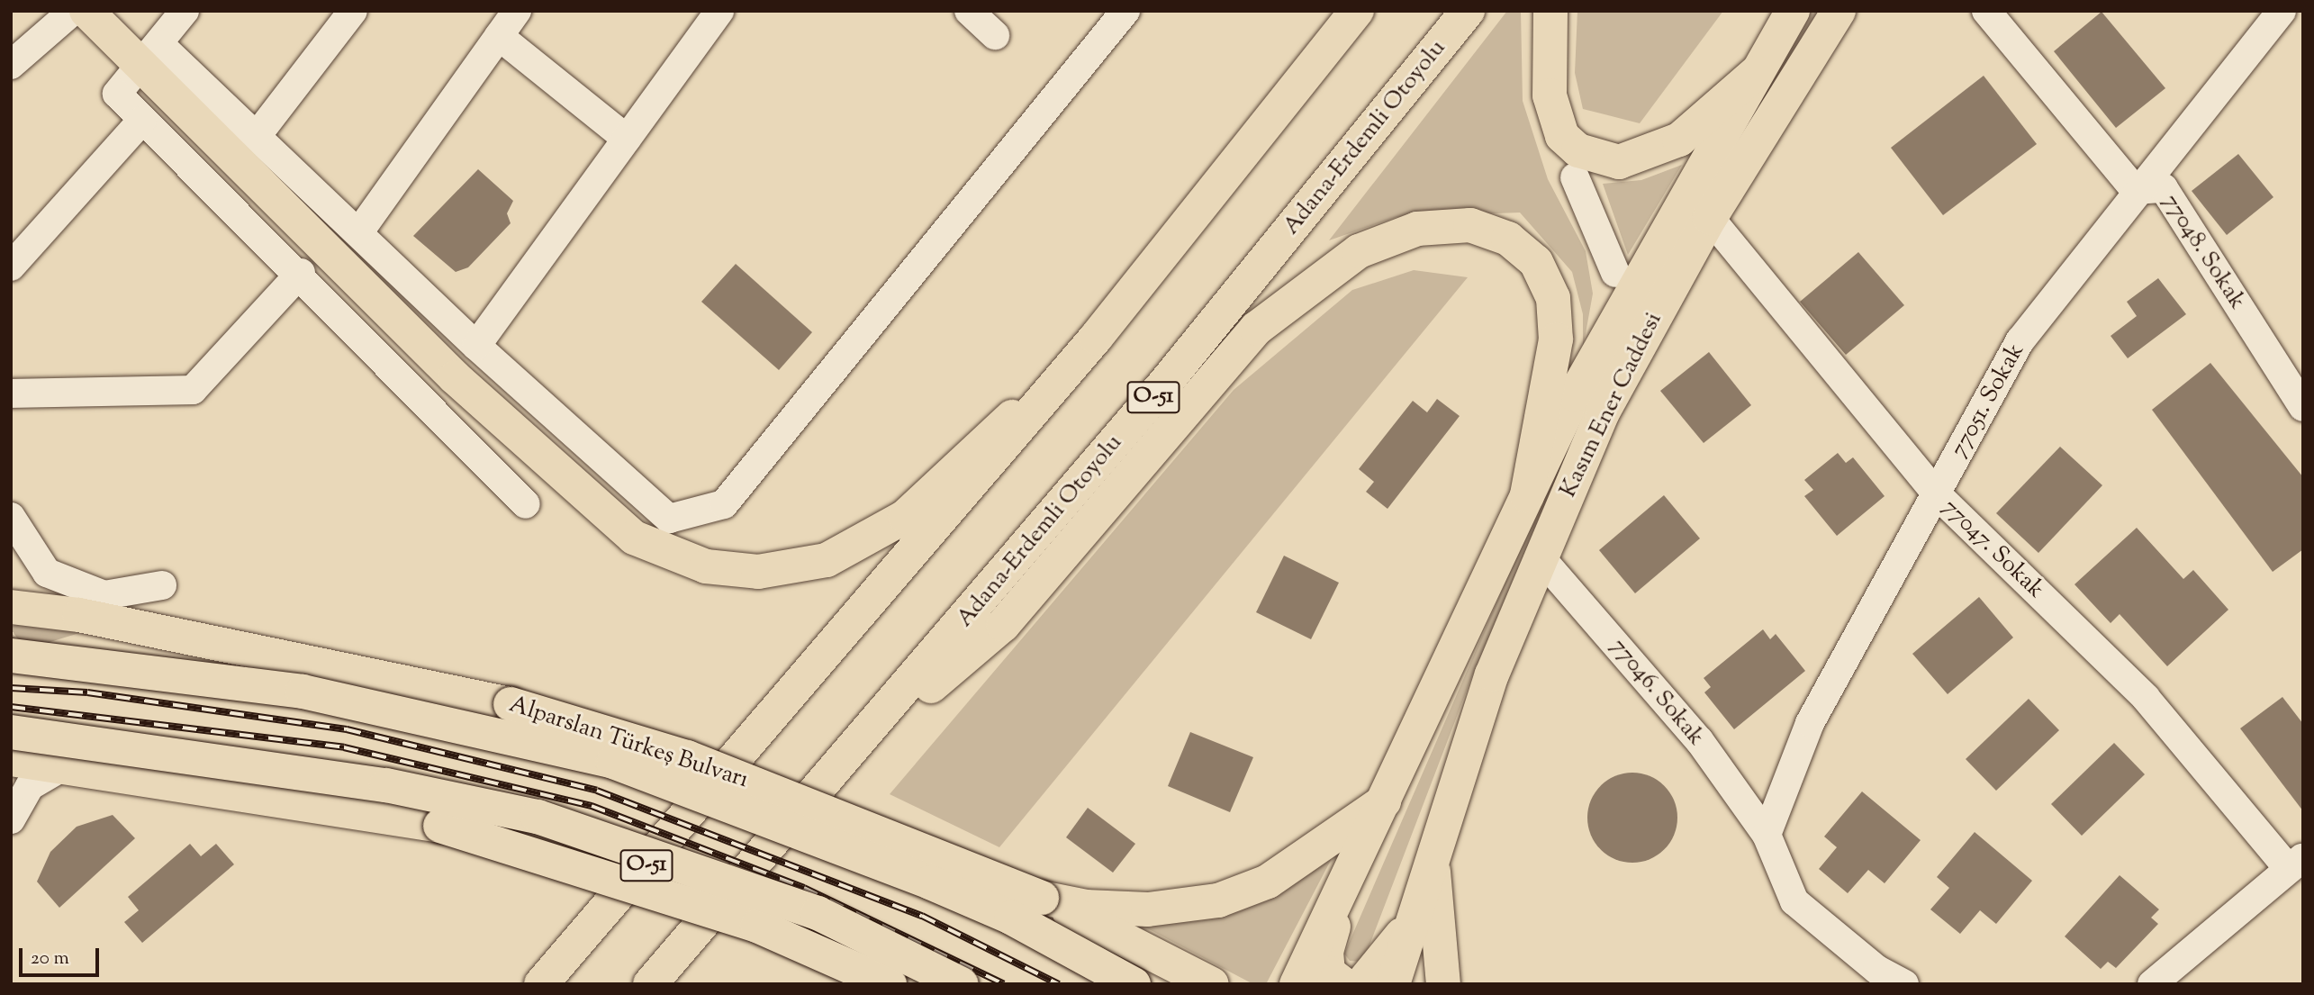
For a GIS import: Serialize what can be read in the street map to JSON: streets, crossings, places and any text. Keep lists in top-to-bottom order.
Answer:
{
  "streets": {
    "main road": [
      "Adana-Erdemli Otoyolu",
      "O-51",
      "Kasım Ener Caddesi",
      "Alparslan Türkeş Bulvarı"
    ],
    "street": [
      "77048. Sokak",
      "77051. Sokak",
      "77047. Sokak",
      "77046. Sokak"
    ]
  },
  "crossings": [
    ["77048. Sokak", "77051. Sokak"],
    ["77051. Sokak", "77047. Sokak"],
    ["77051. Sokak", "77046. Sokak"],
    ["Kasım Ener Caddesi", "77047. Sokak"],
    ["Kasım Ener Caddesi", "77046. Sokak"]
  ],
  "scale_bar": "20 m"
}
